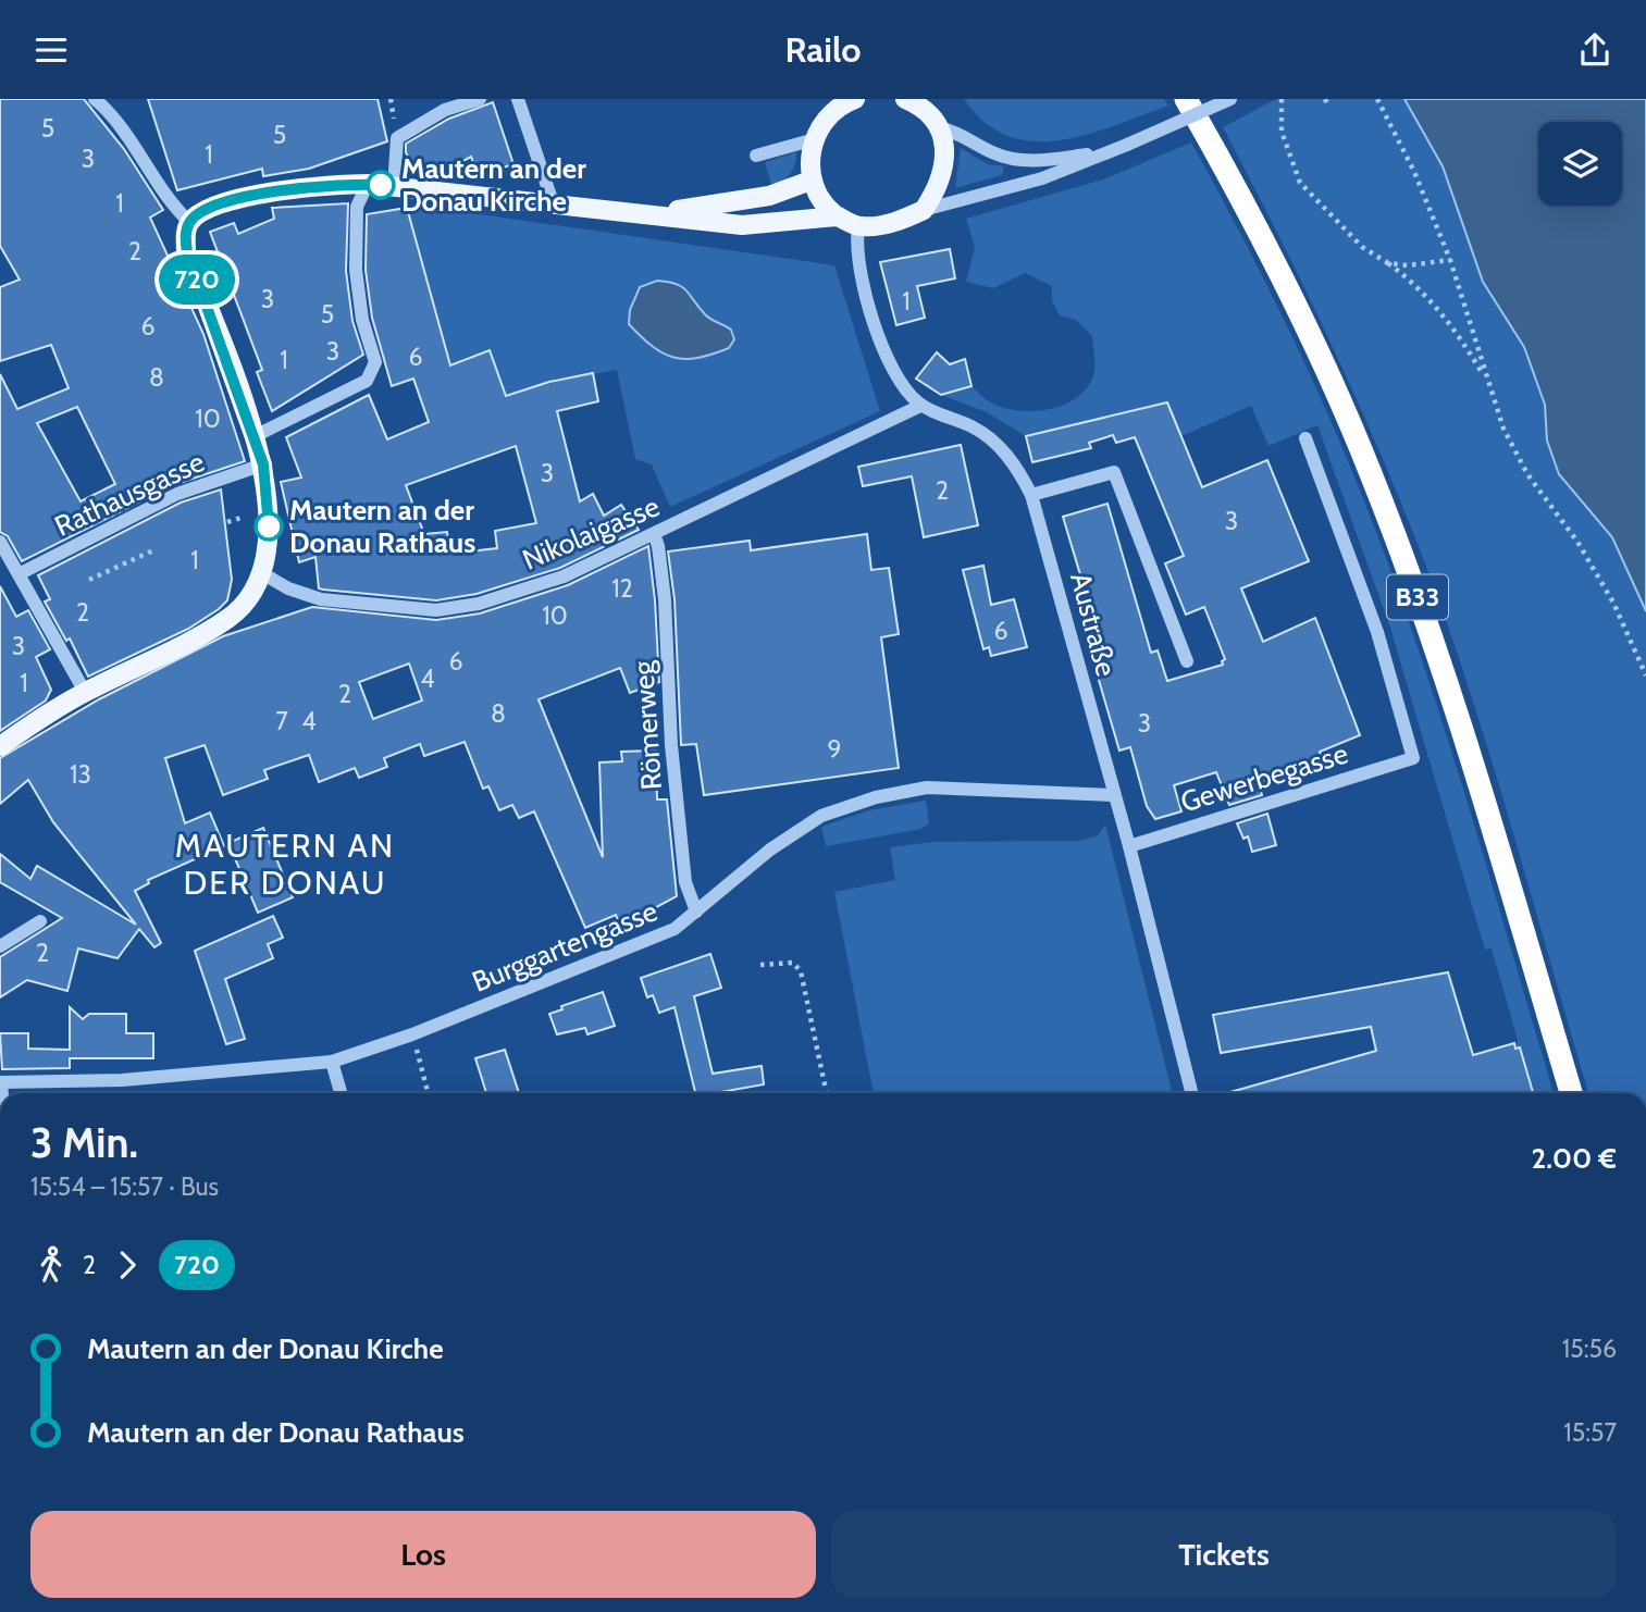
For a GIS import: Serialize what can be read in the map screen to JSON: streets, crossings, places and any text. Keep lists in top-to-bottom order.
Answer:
{
  "streets": {
    "highway": ["B33"],
    "street": [
      "Rathausgasse",
      "Nikolaigasse",
      "Austraße",
      "Römerweg",
      "Gewerbegasse",
      "Burggartengasse"
    ]
  },
  "crossings": [
    ["Nikolaigasse", "Austraße"],
    ["Nikolaigasse", "Römerweg"],
    ["Austraße", "Gewerbegasse"],
    ["Austraße", "Burggartengasse"],
    ["Römerweg", "Burggartengasse"]
  ],
  "districts": ["MAUTERN AN DER DONAU"],
  "places": ["Mautern an der Donau Kirche", "Mautern an der Donau Rathaus"],
  "lines": ["bus line 720"],
  "house_numbers": [
    "5",
    "5",
    "1",
    "3",
    "1",
    "2",
    "3",
    "1",
    "5",
    "6",
    "3",
    "6",
    "1",
    "8",
    "10",
    "3",
    "2",
    "3",
    "1",
    "12",
    "2",
    "10",
    "6",
    "3",
    "6",
    "4",
    "1",
    "2",
    "8",
    "7",
    "4",
    "3",
    "9",
    "13",
    "2"
  ],
  "page": {
    "header": "Railo",
    "on_map": "720",
    "heading": ["3 Min.", "15:54 – 15:57 · Bus", "2.00 €"],
    "legs": ["2", "720"],
    "list": [
      {
        "name": "Mautern an der Donau Kirche",
        "value": "15:56"
      },
      {
        "name": "Mautern an der Donau Rathaus",
        "value": "15:57"
      }
    ],
    "buttons": ["Los", "Tickets"]
  }
}
